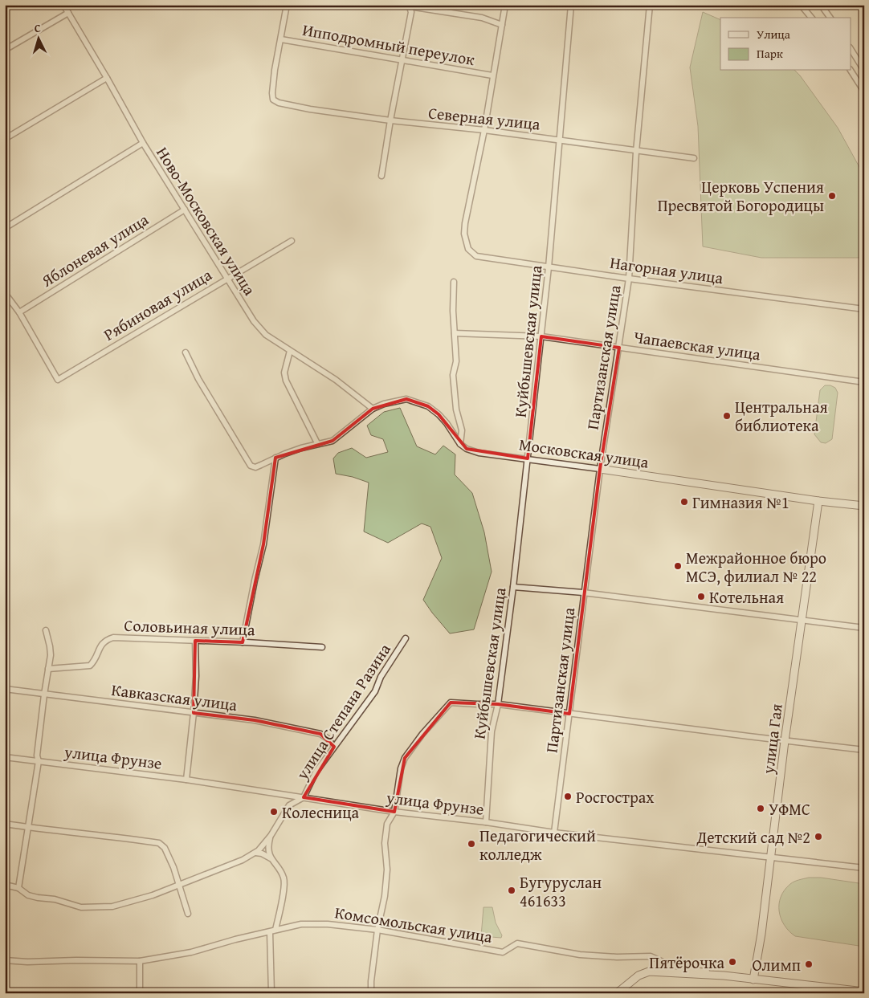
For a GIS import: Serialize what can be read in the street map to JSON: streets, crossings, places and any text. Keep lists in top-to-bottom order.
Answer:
{
  "streets": {
    "main road": ["Московская улица", "улица Гая", "Комсомольская улица"],
    "street": [
      "Ипподромный переулок",
      "Северная улица",
      "Ново-Московская улица",
      "Яблоневая улица",
      "Нагорная улица",
      "Рябиновая улица",
      "Куйбышевская улица",
      "Чапаевская улица",
      "Партизанская улица",
      "Соловьиная улица",
      "Кавказская улица",
      "улица Степана Разина",
      "улица Фрунзе"
    ]
  },
  "crossings": [
    ["Ипподромный переулок", "Северная улица"],
    ["Северная улица", "Нагорная улица"],
    ["Северная улица", "Куйбышевская улица"],
    ["Северная улица", "Партизанская улица"],
    ["Ново-Московская улица", "Яблоневая улица"],
    ["Ново-Московская улица", "Рябиновая улица"],
    ["Яблоневая улица", "Рябиновая улица"],
    ["Нагорная улица", "Куйбышевская улица"],
    ["Нагорная улица", "Партизанская улица"],
    ["Куйбышевская улица", "Чапаевская улица"],
    ["Куйбышевская улица", "Московская улица"],
    ["Куйбышевская улица", "улица Фрунзе"],
    ["Чапаевская улица", "Партизанская улица"],
    ["Партизанская улица", "Московская улица"],
    ["Партизанская улица", "улица Фрунзе"],
    ["Московская улица", "улица Гая"],
    ["Кавказская улица", "улица Степана Разина"],
    ["улица Степана Разина", "улица Фрунзе"],
    ["улица Гая", "улица Фрунзе"],
    ["улица Гая", "Комсомольская улица"]
  ],
  "places": [
    "Церковь Успения Пресвятой Богородицы",
    "Центральная библиотека",
    "Гимназия №1",
    "Межрайонное бюро МСЭ, филиал № 22",
    "Котельная",
    "Росгострах",
    "УФМС",
    "Колесница",
    "Детский сад №2",
    "Педагогический колледж",
    "Бугуруслан 461633",
    "Пятёрочка",
    "Олимп"
  ],
  "legend": ["Улица", "Парк"],
  "north": "top"
}
